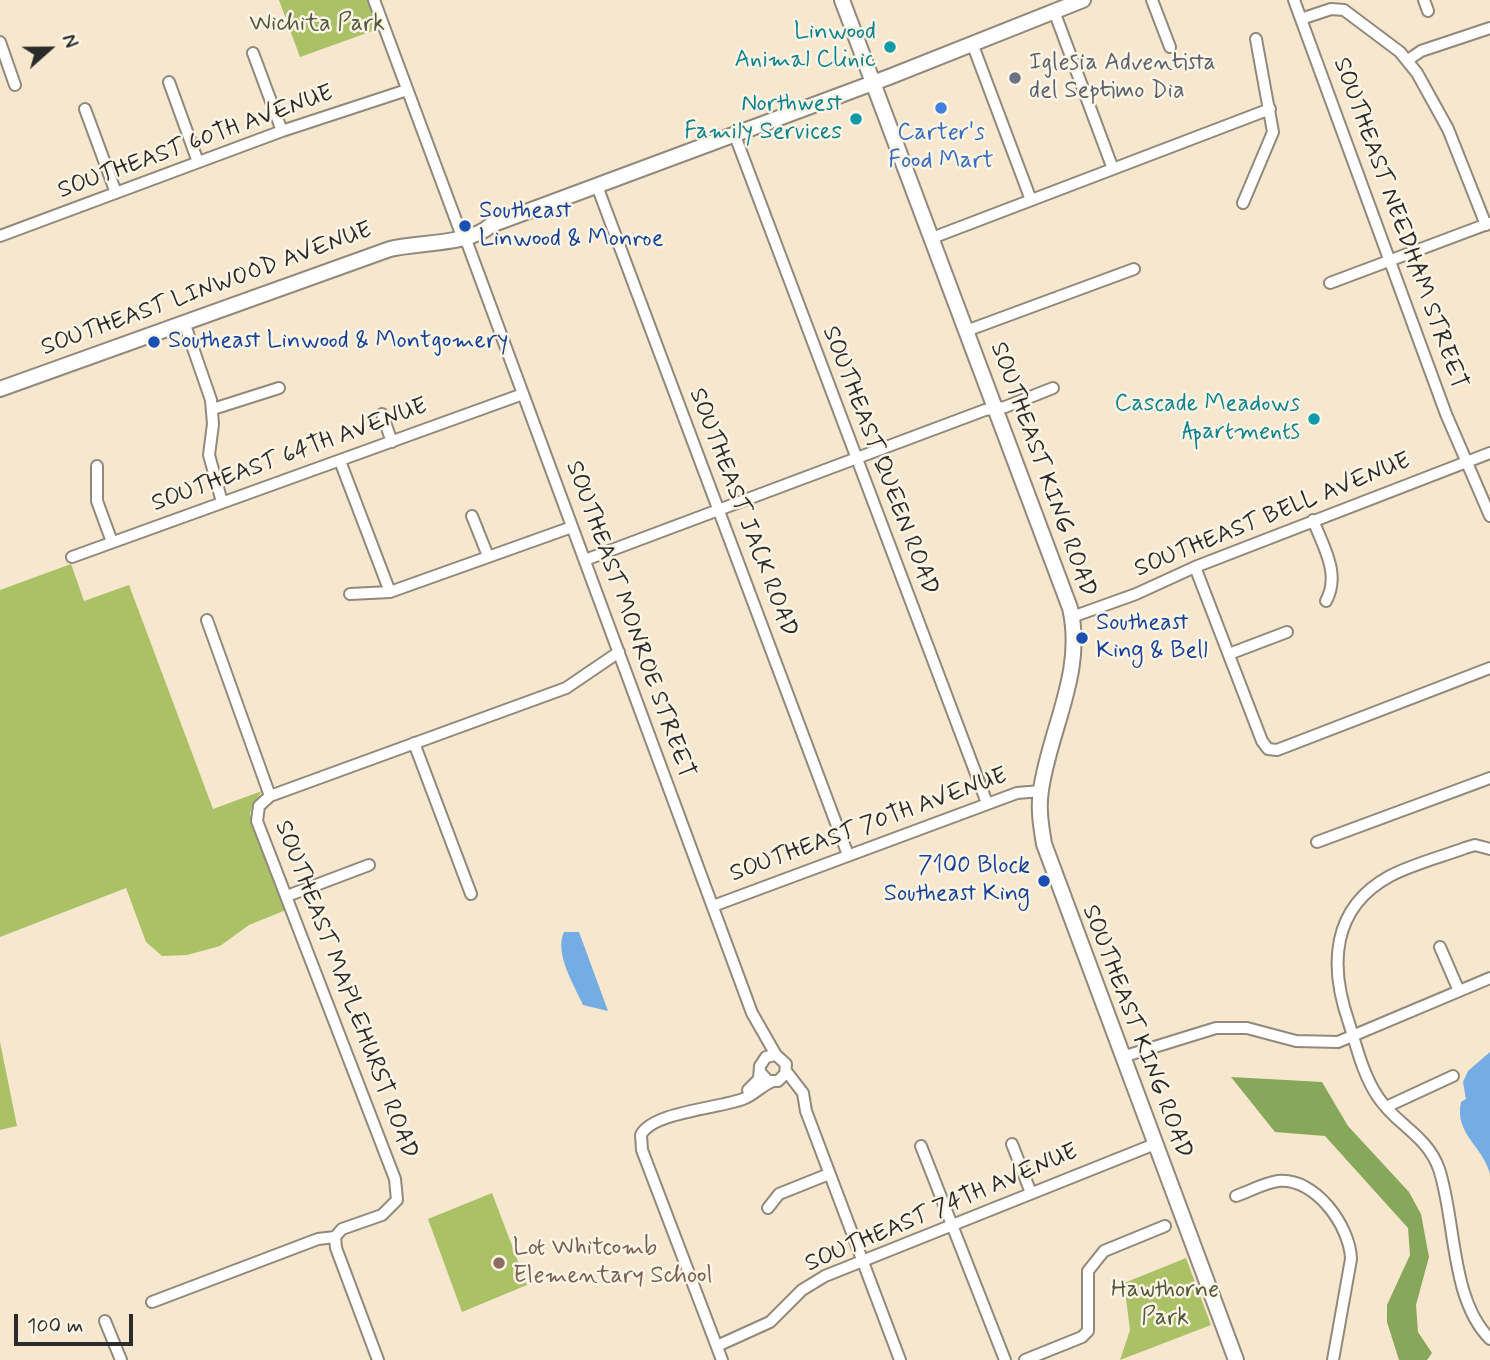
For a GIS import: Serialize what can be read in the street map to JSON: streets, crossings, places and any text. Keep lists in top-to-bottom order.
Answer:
{
  "streets": {
    "main road": ["SOUTHEAST LINWOOD AVENUE", "SOUTHEAST KING ROAD"],
    "street": [
      "SOUTHEAST 60TH AVENUE",
      "SOUTHEAST NEEDHAM STREET",
      "SOUTHEAST 64TH AVENUE",
      "SOUTHEAST QUEEN ROAD",
      "SOUTHEAST JACK ROAD",
      "SOUTHEAST BELL AVENUE",
      "SOUTHEAST MONROE STREET",
      "SOUTHEAST 70TH AVENUE",
      "SOUTHEAST MAPLEHURST ROAD",
      "SOUTHEAST 74TH AVENUE"
    ]
  },
  "crossings": [
    ["SOUTHEAST 60TH AVENUE", "SOUTHEAST MONROE STREET"],
    ["SOUTHEAST NEEDHAM STREET", "SOUTHEAST BELL AVENUE"],
    ["SOUTHEAST LINWOOD AVENUE", "SOUTHEAST QUEEN ROAD"],
    ["SOUTHEAST LINWOOD AVENUE", "SOUTHEAST KING ROAD"],
    ["SOUTHEAST LINWOOD AVENUE", "SOUTHEAST JACK ROAD"],
    ["SOUTHEAST LINWOOD AVENUE", "SOUTHEAST MONROE STREET"],
    ["SOUTHEAST 64TH AVENUE", "SOUTHEAST MONROE STREET"],
    ["SOUTHEAST QUEEN ROAD", "SOUTHEAST 70TH AVENUE"],
    ["SOUTHEAST KING ROAD", "SOUTHEAST BELL AVENUE"],
    ["SOUTHEAST KING ROAD", "SOUTHEAST 70TH AVENUE"],
    ["SOUTHEAST KING ROAD", "SOUTHEAST 74TH AVENUE"],
    ["SOUTHEAST JACK ROAD", "SOUTHEAST 70TH AVENUE"],
    ["SOUTHEAST MONROE STREET", "SOUTHEAST 70TH AVENUE"],
    ["SOUTHEAST MONROE STREET", "SOUTHEAST MAPLEHURST ROAD"]
  ],
  "parks": ["Wichita Park", "Hawthorne Park"],
  "places": [
    "Linwood Animal Clinic",
    "Iglesia Adventista del Septimo Dia",
    "Carter's Food Mart",
    "Northwest Family Services",
    "Southeast Linwood & Monroe",
    "Southeast Linwood & Montgomery",
    "Cascade Meadows Apartments",
    "Southeast King & Bell",
    "7100 Block Southeast King",
    "Lot Whitcomb Elementary School"
  ],
  "scale_bar": "100 m",
  "north": "right"
}
